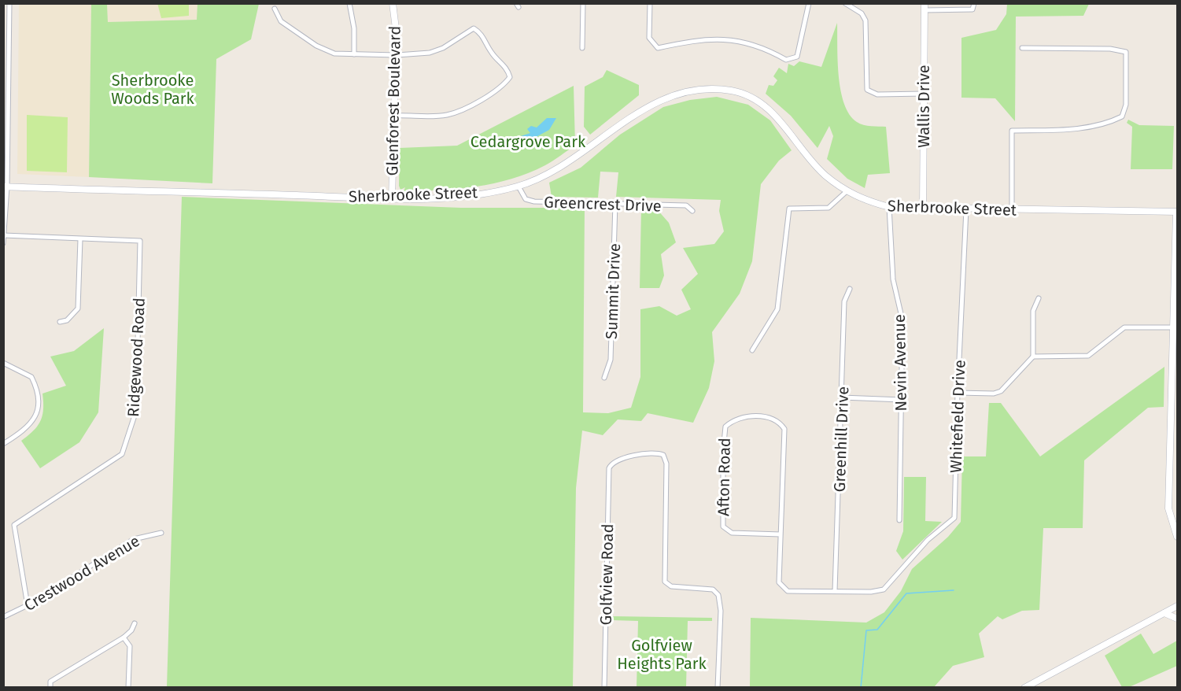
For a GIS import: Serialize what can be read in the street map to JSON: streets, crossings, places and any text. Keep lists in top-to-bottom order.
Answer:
{
  "streets": {
    "main road": ["Glenforest Boulevard", "Wallis Drive", "Sherbrooke Street"],
    "street": [
      "Greencrest Drive",
      "Summit Drive",
      "Ridgewood Road",
      "Nevin Avenue",
      "Whitefield Drive",
      "Greenhill Drive",
      "Afton Road",
      "Crestwood Avenue",
      "Golfview Road"
    ]
  },
  "crossings": [
    ["Glenforest Boulevard", "Sherbrooke Street"],
    ["Wallis Drive", "Sherbrooke Street"],
    ["Sherbrooke Street", "Greencrest Drive"],
    ["Sherbrooke Street", "Nevin Avenue"],
    ["Sherbrooke Street", "Whitefield Drive"],
    ["Greencrest Drive", "Summit Drive"],
    ["Ridgewood Road", "Crestwood Avenue"],
    ["Whitefield Drive", "Afton Road"],
    ["Greenhill Drive", "Afton Road"]
  ],
  "parks": ["Sherbrooke Woods Park", "Cedargrove Park", "Golfview Heights Park"]
}
